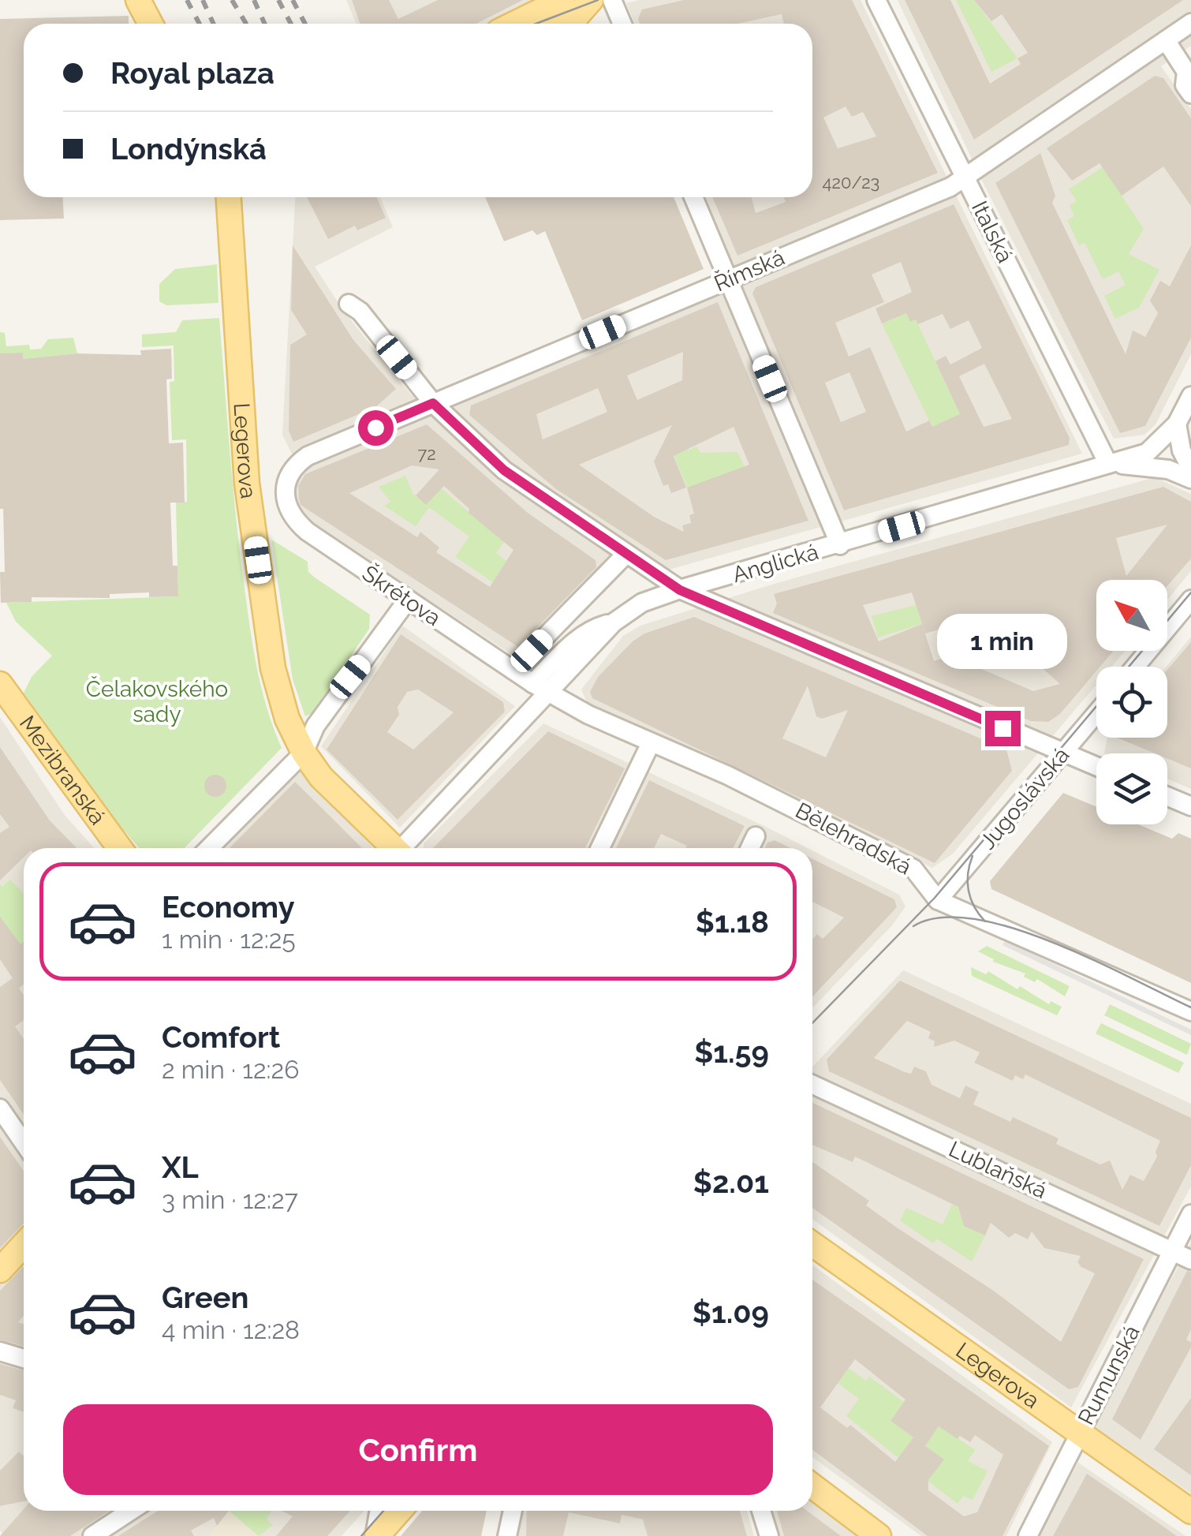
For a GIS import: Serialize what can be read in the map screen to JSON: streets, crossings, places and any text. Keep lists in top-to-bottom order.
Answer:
{
  "streets": {
    "main road": ["Legerova", "Mezibranská"],
    "street": [
      "Italská",
      "Římská",
      "Anglická",
      "Škrétova",
      "Jugoslávská",
      "Bělehradská",
      "Lublaňská",
      "Rumunská"
    ]
  },
  "crossings": [
    ["Italská", "Římská"],
    ["Italská", "Anglická"],
    ["Římská", "Škrétova"],
    ["Legerova", "Rumunská"],
    ["Anglická", "Škrétova"],
    ["Anglická", "Bělehradská"],
    ["Škrétova", "Bělehradská"],
    ["Jugoslávská", "Bělehradská"],
    ["Lublaňská", "Rumunská"]
  ],
  "parks": ["Čelakovského sady"],
  "house_numbers": ["420/23", "72"],
  "north": "top left",
  "page": {
    "banner": ["Royal plaza", "Londýnská"],
    "bubble": "1 min",
    "list": [
      {
        "name": "Economy",
        "note": "1 min · 12:25",
        "value": "$1.18"
      },
      {
        "name": "Comfort",
        "note": "2 min · 12:26",
        "value": "$1.59"
      },
      {
        "name": "XL",
        "note": "3 min · 12:27",
        "value": "$2.01"
      },
      {
        "name": "Green",
        "note": "4 min · 12:28",
        "value": "$1.09"
      }
    ],
    "buttons": "Confirm"
  }
}
